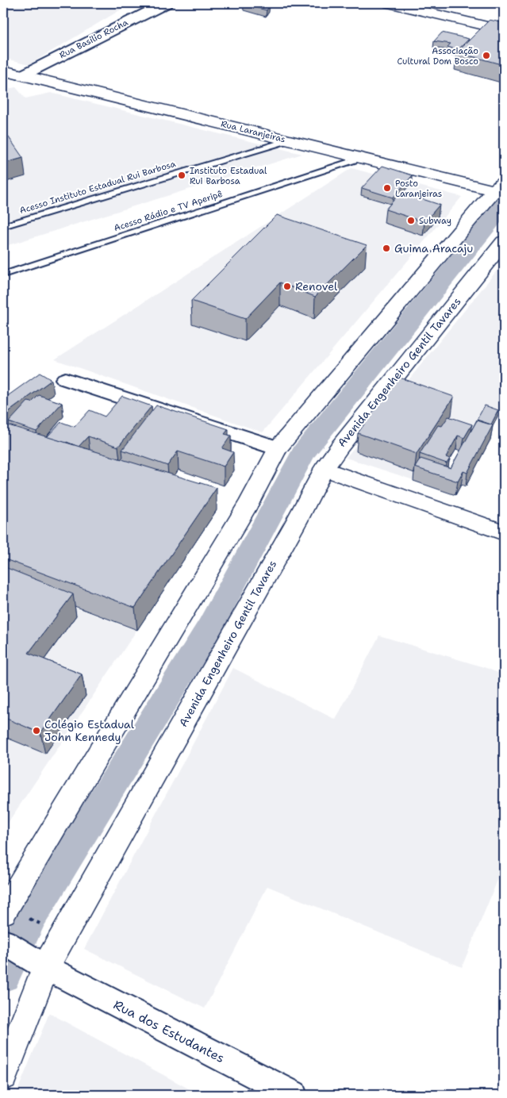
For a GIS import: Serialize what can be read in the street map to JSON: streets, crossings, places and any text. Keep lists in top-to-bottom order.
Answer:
{
  "streets": {
    "main road": ["Rua Laranjeiras", "Avenida Engenheiro Gentil Tavares"],
    "street": ["Rua Basílio Rocha", "Rua dos Estudantes"],
    "lane": ["Acesso Instituto Estadual Rui Barbosa", "Acesso Rádio e TV Aperipê"]
  },
  "crossings": [
    ["Rua Basílio Rocha", "Rua Laranjeiras"],
    ["Rua Laranjeiras", "Acesso Instituto Estadual Rui Barbosa"],
    ["Rua Laranjeiras", "Acesso Rádio e TV Aperipê"],
    ["Avenida Engenheiro Gentil Tavares", "Rua dos Estudantes"]
  ],
  "places": [
    "Associação Cultural Dom Bosco",
    "Instituto Estadual Rui Barbosa",
    "Posto Laranjeiras",
    "Subway",
    "Guima Aracaju",
    "Renovel",
    "Colégio Estadual John Kennedy"
  ]
}
